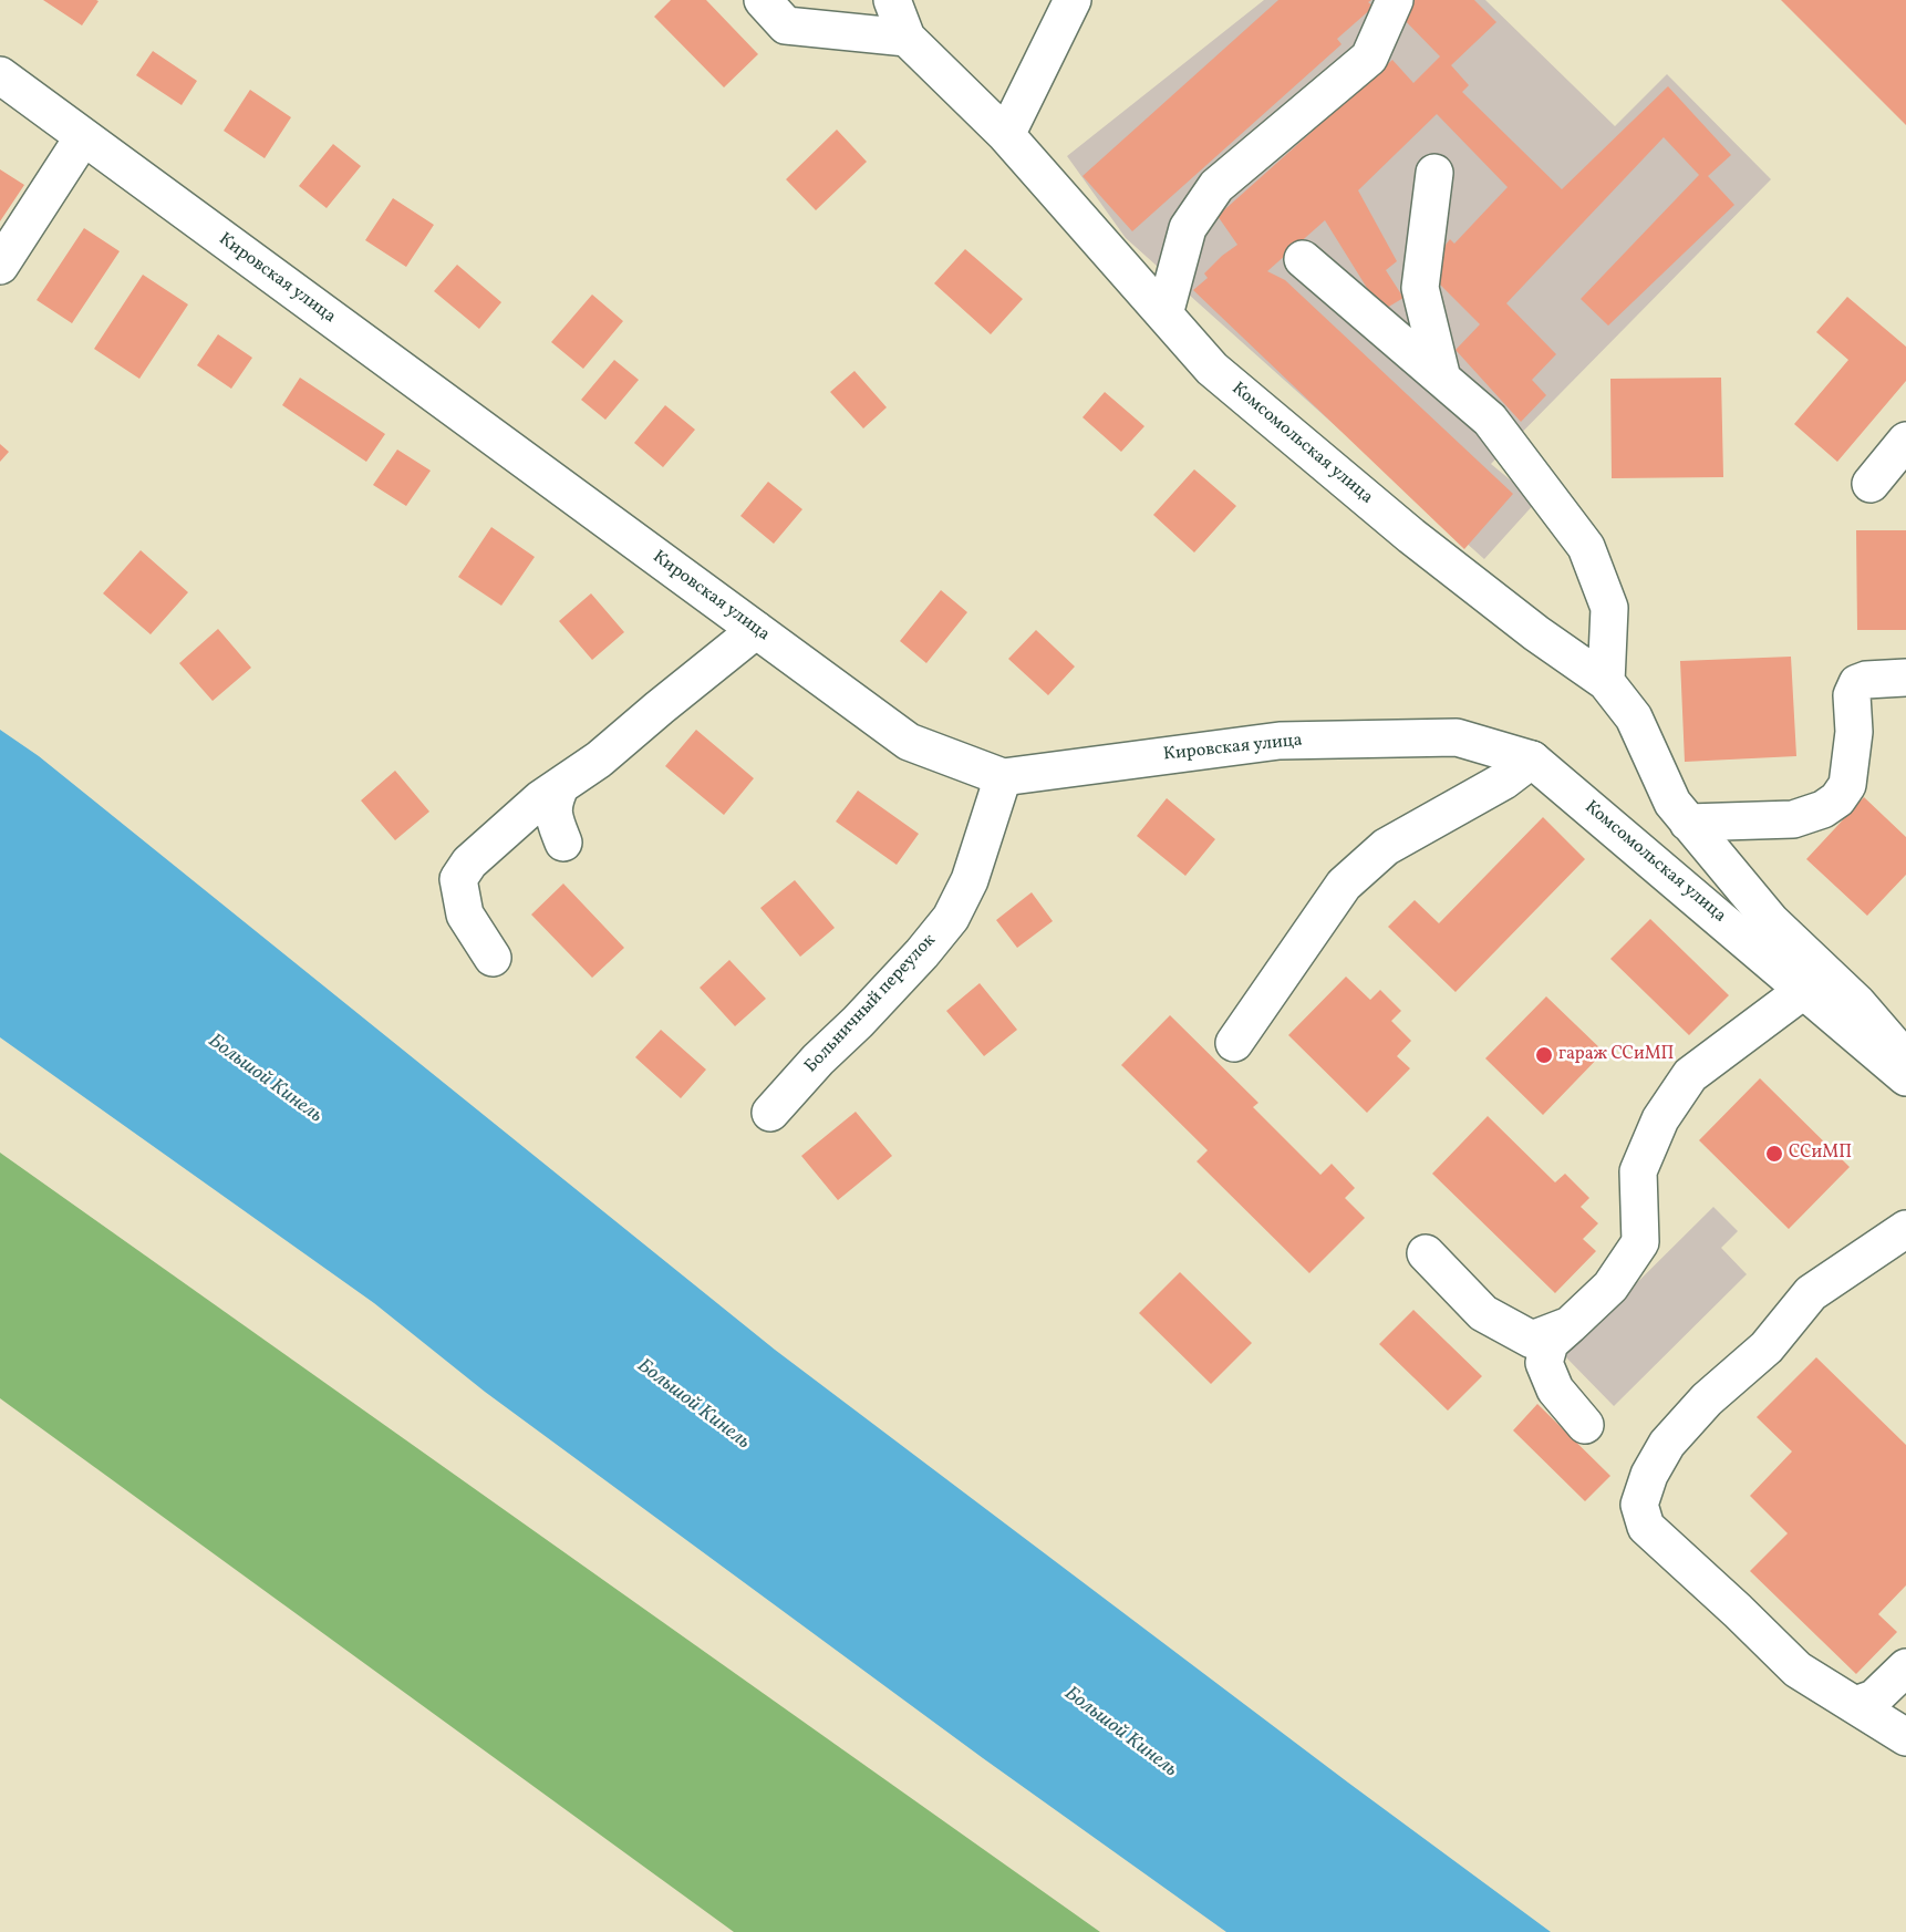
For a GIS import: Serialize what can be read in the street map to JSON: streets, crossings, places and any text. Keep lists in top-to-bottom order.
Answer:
{
  "streets": {
    "main road": ["Кировская улица", "Комсомольская улица", "Больничный переулок"]
  },
  "crossings": [
    ["Кировская улица", "Комсомольская улица"],
    ["Кировская улица", "Больничный переулок"]
  ],
  "water": ["Большой Кинель"],
  "places": ["гараж ССиМП", "ССиМП"]
}
